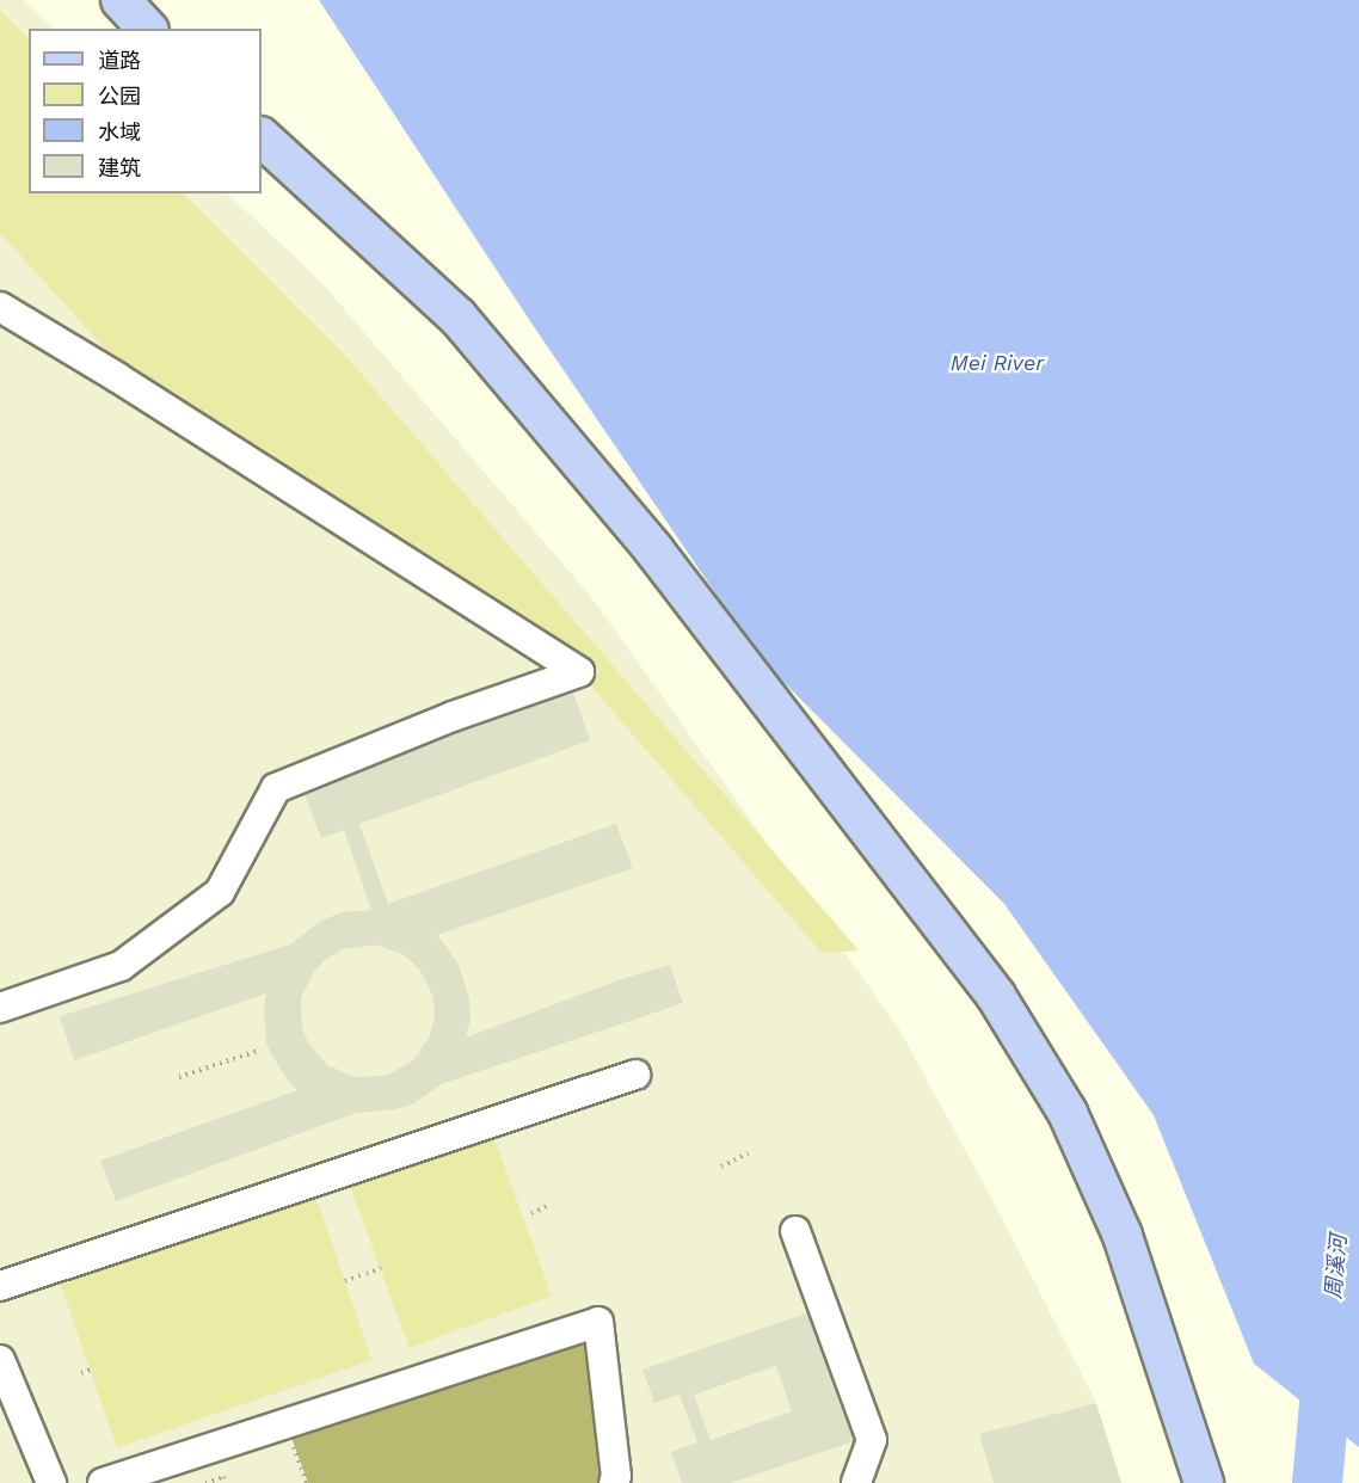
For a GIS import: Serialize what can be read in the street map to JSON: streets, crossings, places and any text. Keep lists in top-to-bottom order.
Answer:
{
  "water": ["Mei River", "周溪河"],
  "legend": [
    "道路",
    "公园",
    "水域",
    "建筑"
  ]
}
